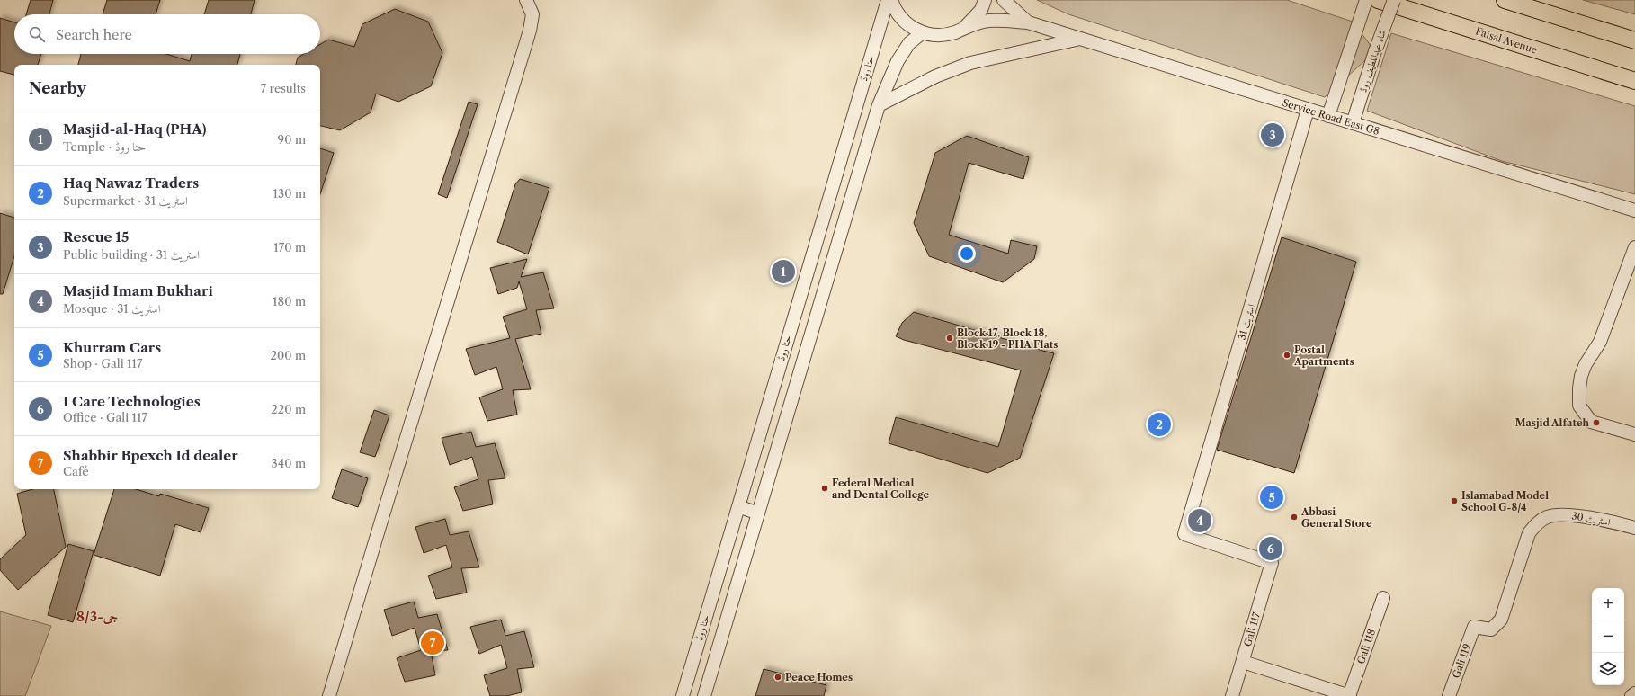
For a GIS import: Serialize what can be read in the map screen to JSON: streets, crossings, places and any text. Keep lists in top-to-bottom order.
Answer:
{
  "streets": {
    "main road": ["Faisal Avenue"],
    "street": [
      "شاہ عبداللطیف روڈ",
      "حنا روڈ",
      "Service Road East G8",
      "اسٹریٹ 31",
      "اسٹریٹ 30",
      "Gali 117",
      "Gali 118",
      "Gali 119"
    ]
  },
  "crossings": [
    ["شاہ عبداللطیف روڈ", "Service Road East G8"],
    ["Service Road East G8", "اسٹریٹ 31"],
    ["اسٹریٹ 31", "Gali 117"],
    ["اسٹریٹ 30", "Gali 119"]
  ],
  "districts": ["جی-8/3"],
  "places": [
    "Block 17, Block 18, Block 19 - PHA Flats",
    "Postal Apartments",
    "Masjid Alfateh",
    "Federal Medical and Dental College",
    "Islamabad Model School G-8/4",
    "Abbasi General Store",
    "Peace Homes"
  ],
  "page": {
    "search": "Search here",
    "heading": ["Nearby", "7 results"],
    "list": [
      {
        "mark": "1",
        "name": "Masjid-al-Haq (PHA)",
        "note": "Temple · حنا روڈ",
        "value": "90 m"
      },
      {
        "mark": "2",
        "name": "Haq Nawaz Traders",
        "note": "Supermarket · اسٹریٹ 31",
        "value": "130 m"
      },
      {
        "mark": "3",
        "name": "Rescue 15",
        "note": "Public building · اسٹریٹ 31",
        "value": "170 m"
      },
      {
        "mark": "4",
        "name": "Masjid Imam Bukhari",
        "note": "Mosque · اسٹریٹ 31",
        "value": "180 m"
      },
      {
        "mark": "5",
        "name": "Khurram Cars",
        "note": "Shop · Gali 117",
        "value": "200 m"
      },
      {
        "mark": "6",
        "name": "I Care Technologies",
        "note": "Office · Gali 117",
        "value": "220 m"
      },
      {
        "mark": "7",
        "name": "Shabbir Bpexch Id dealer",
        "note": "Café",
        "value": "340 m"
      }
    ],
    "pins": [
      "3",
      "1",
      "2",
      "5",
      "4",
      "6",
      "7"
    ],
    "map_buttons": ["+", "−"]
  }
}
